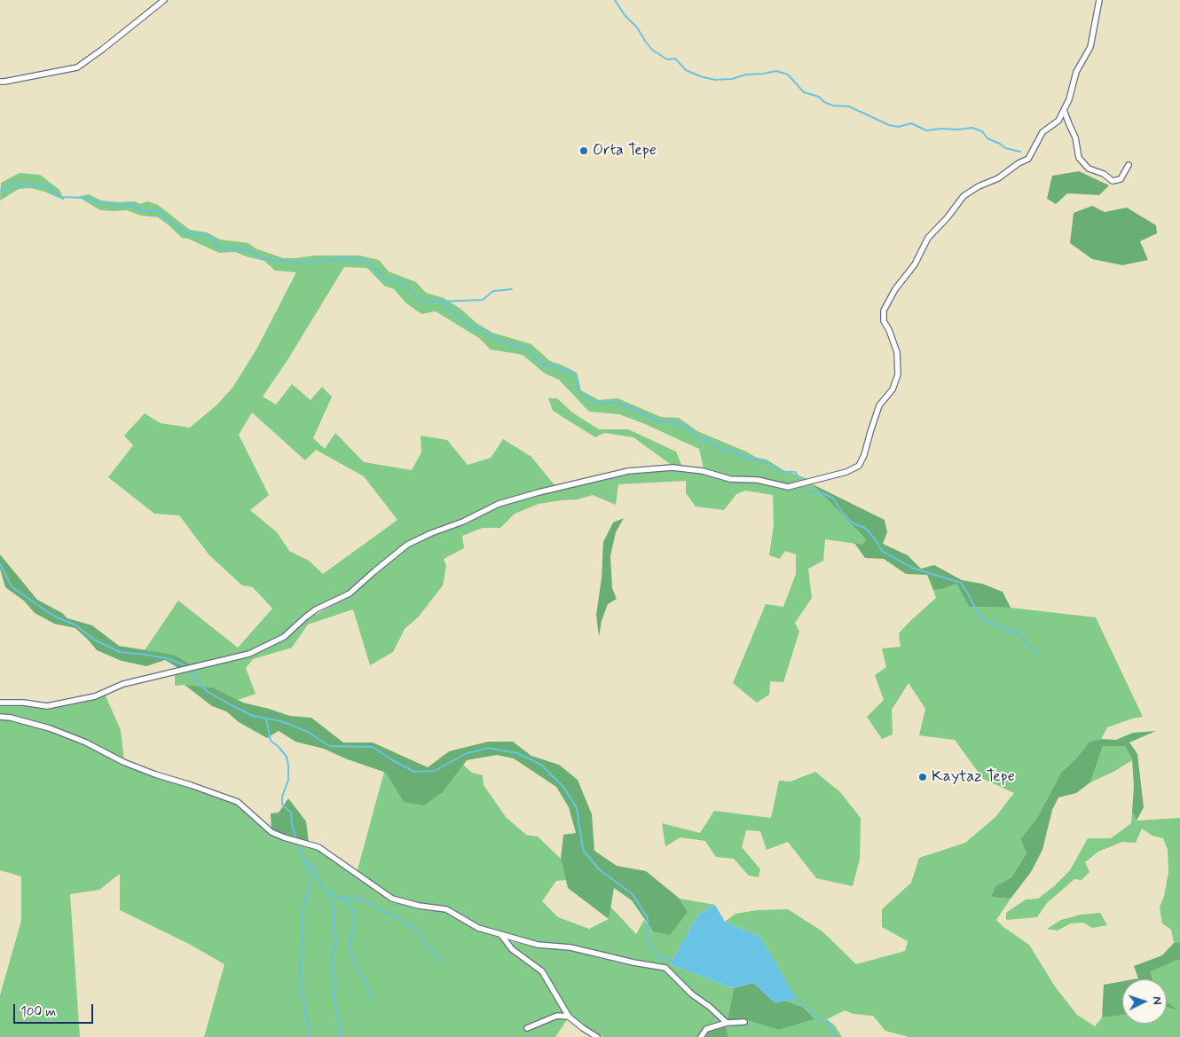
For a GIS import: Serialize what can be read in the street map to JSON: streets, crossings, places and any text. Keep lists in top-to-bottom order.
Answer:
{
  "places": ["Orta Tepe", "Kaytaz Tepe"],
  "scale_bar": "100 m",
  "north": "right"
}
